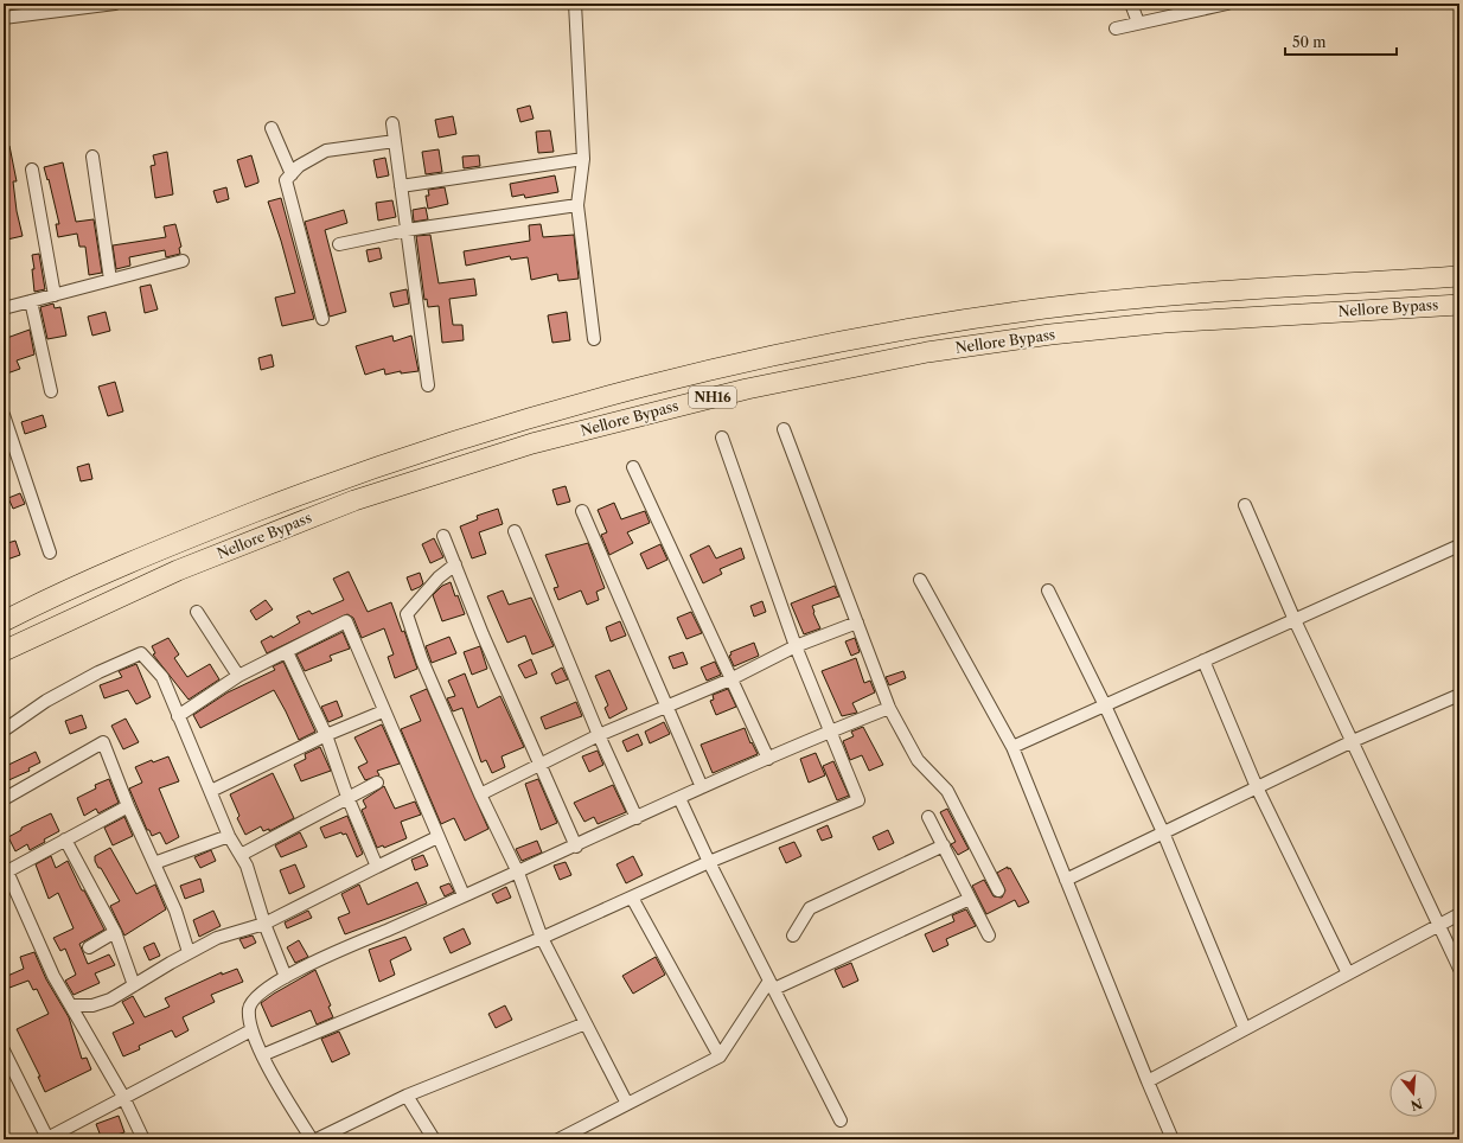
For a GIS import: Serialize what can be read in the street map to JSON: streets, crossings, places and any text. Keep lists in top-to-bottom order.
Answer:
{
  "streets": {
    "highway": ["Nellore Bypass", "NH16"]
  },
  "scale_bar": "50 m",
  "north": "bottom"
}
